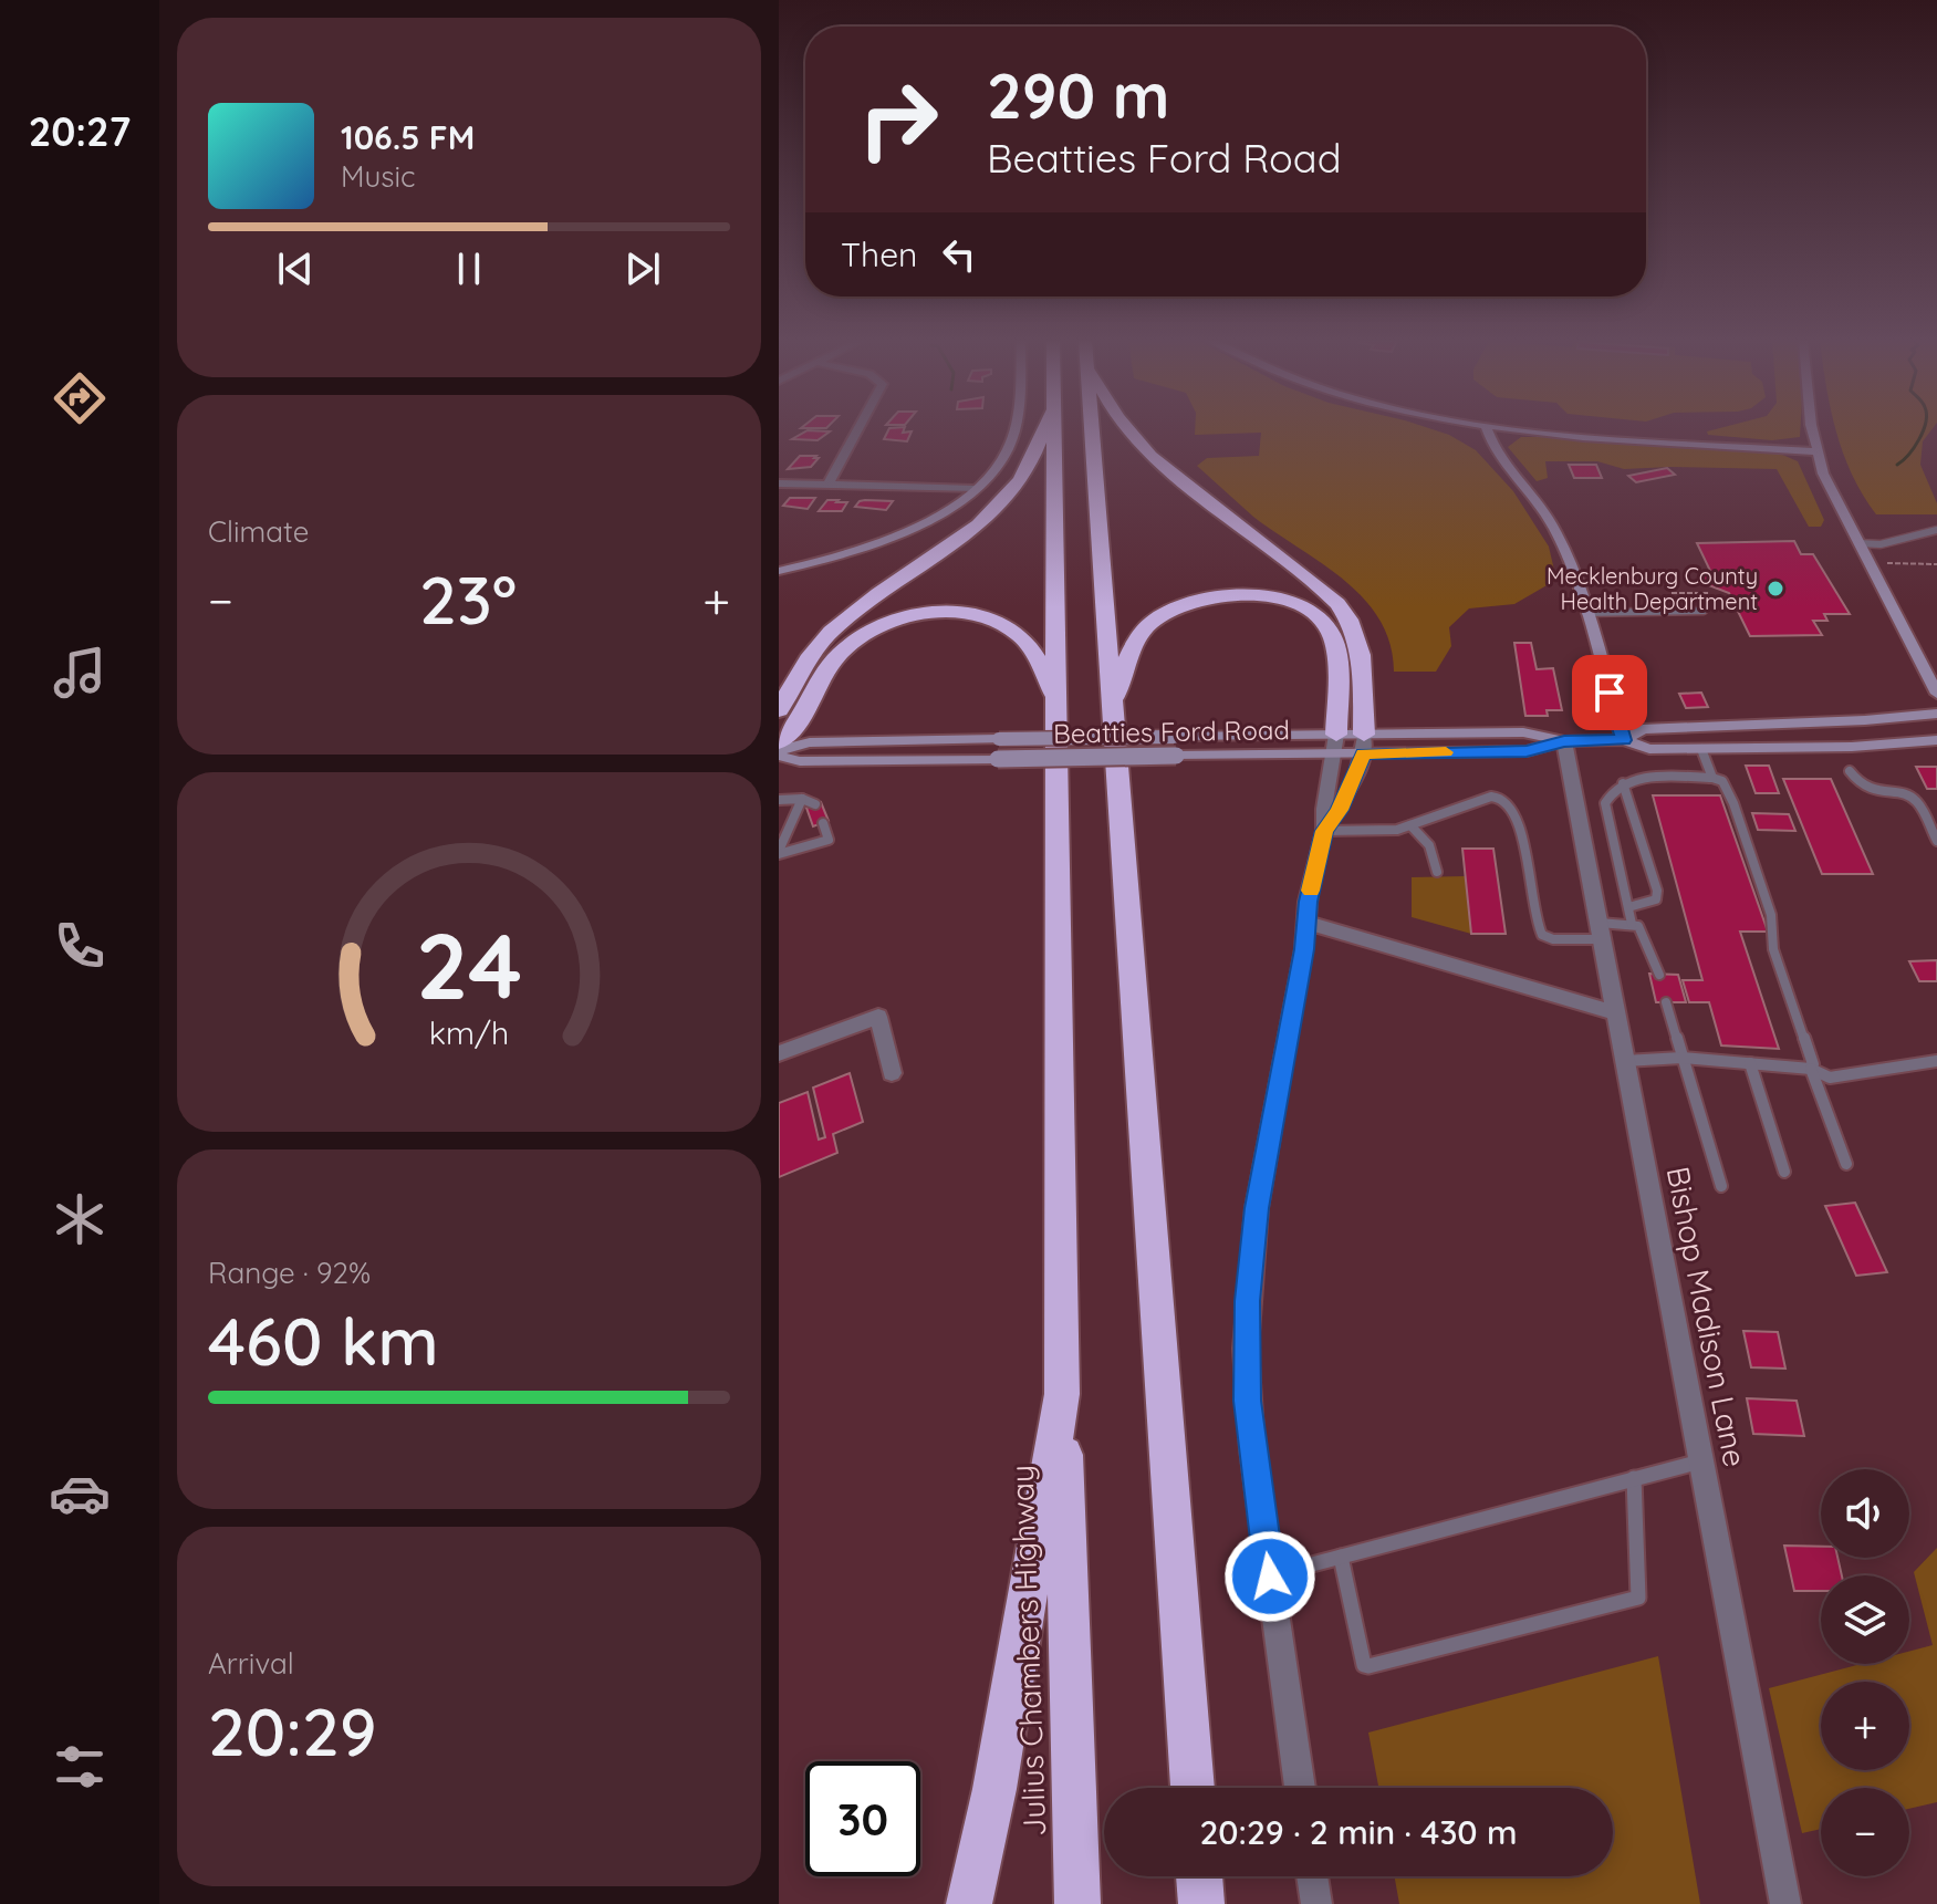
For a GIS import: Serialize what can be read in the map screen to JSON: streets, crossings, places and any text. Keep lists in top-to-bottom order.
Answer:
{
  "streets": {
    "highway": ["Julius Chambers Highway"],
    "street": ["Beatties Ford Road", "Bishop Madison Lane"]
  },
  "crossings": [
    ["Beatties Ford Road", "Bishop Madison Lane"]
  ],
  "places": ["Mecklenburg County Health Department"],
  "page": {
    "tabs": "20:27",
    "turn": ["290 m", "Beatties Ford Road"],
    "song": ["106.5 FM", "Music"],
    "then": "Then",
    "tile": [
      "Climate",
      ["Range · 92%", "460 km"],
      ["Arrival", "20:29"]
    ],
    "heat": ["−", "23°", "+"],
    "map_buttons": ["+", "−"],
    "limit": "30",
    "trip": "20:29 · 2 min · 430 m",
    "gauge": ["24", "km/h"]
  }
}
